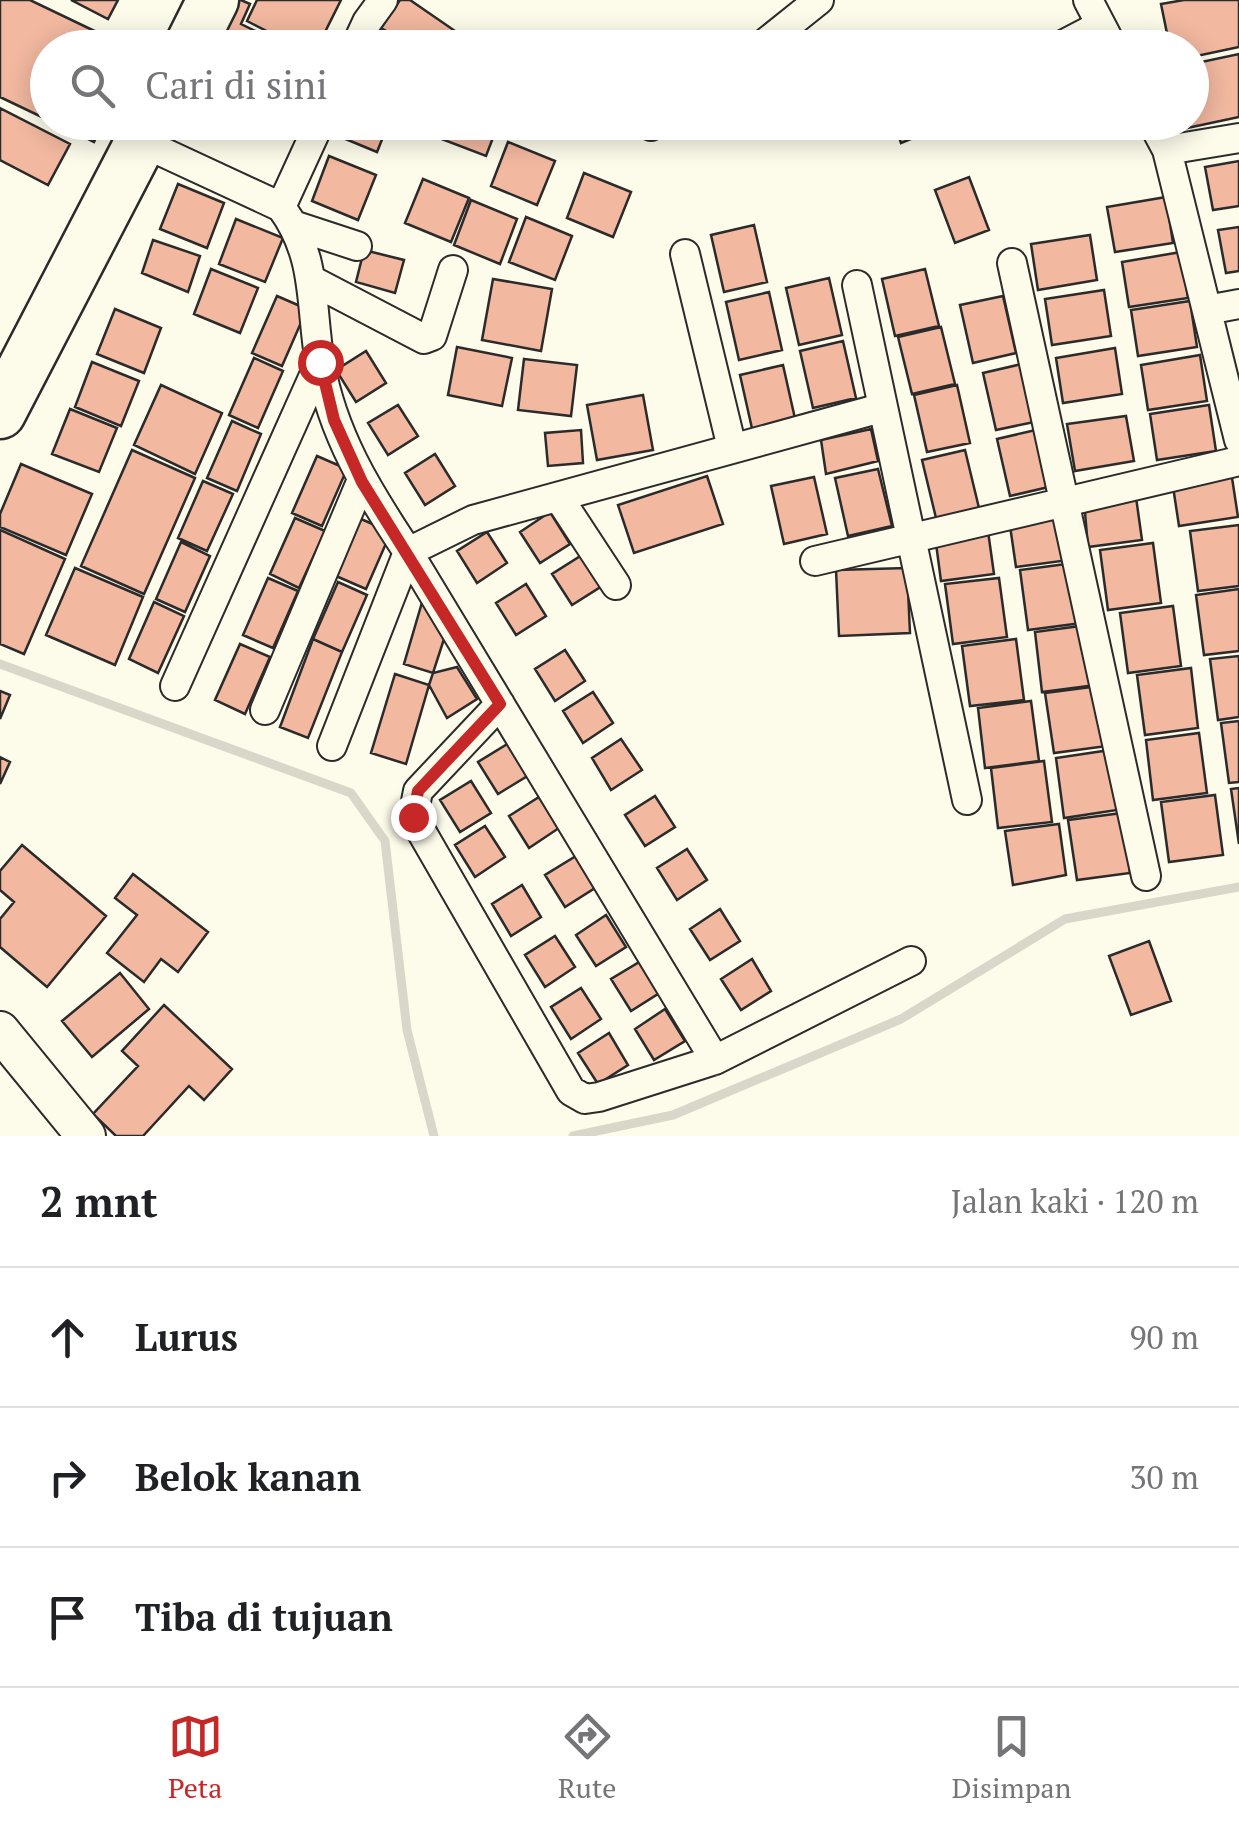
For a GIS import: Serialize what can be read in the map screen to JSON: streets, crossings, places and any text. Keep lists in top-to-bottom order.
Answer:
{
  "page": {
    "search": "Cari di sini",
    "heading": ["2 mnt", "Jalan kaki · 120 m"],
    "list": [
      ["Lurus", "90 m"],
      ["Belok kanan", "30 m"],
      "Tiba di tujuan"
    ],
    "nav": ["Peta", "Rute", "Disimpan"]
  }
}
